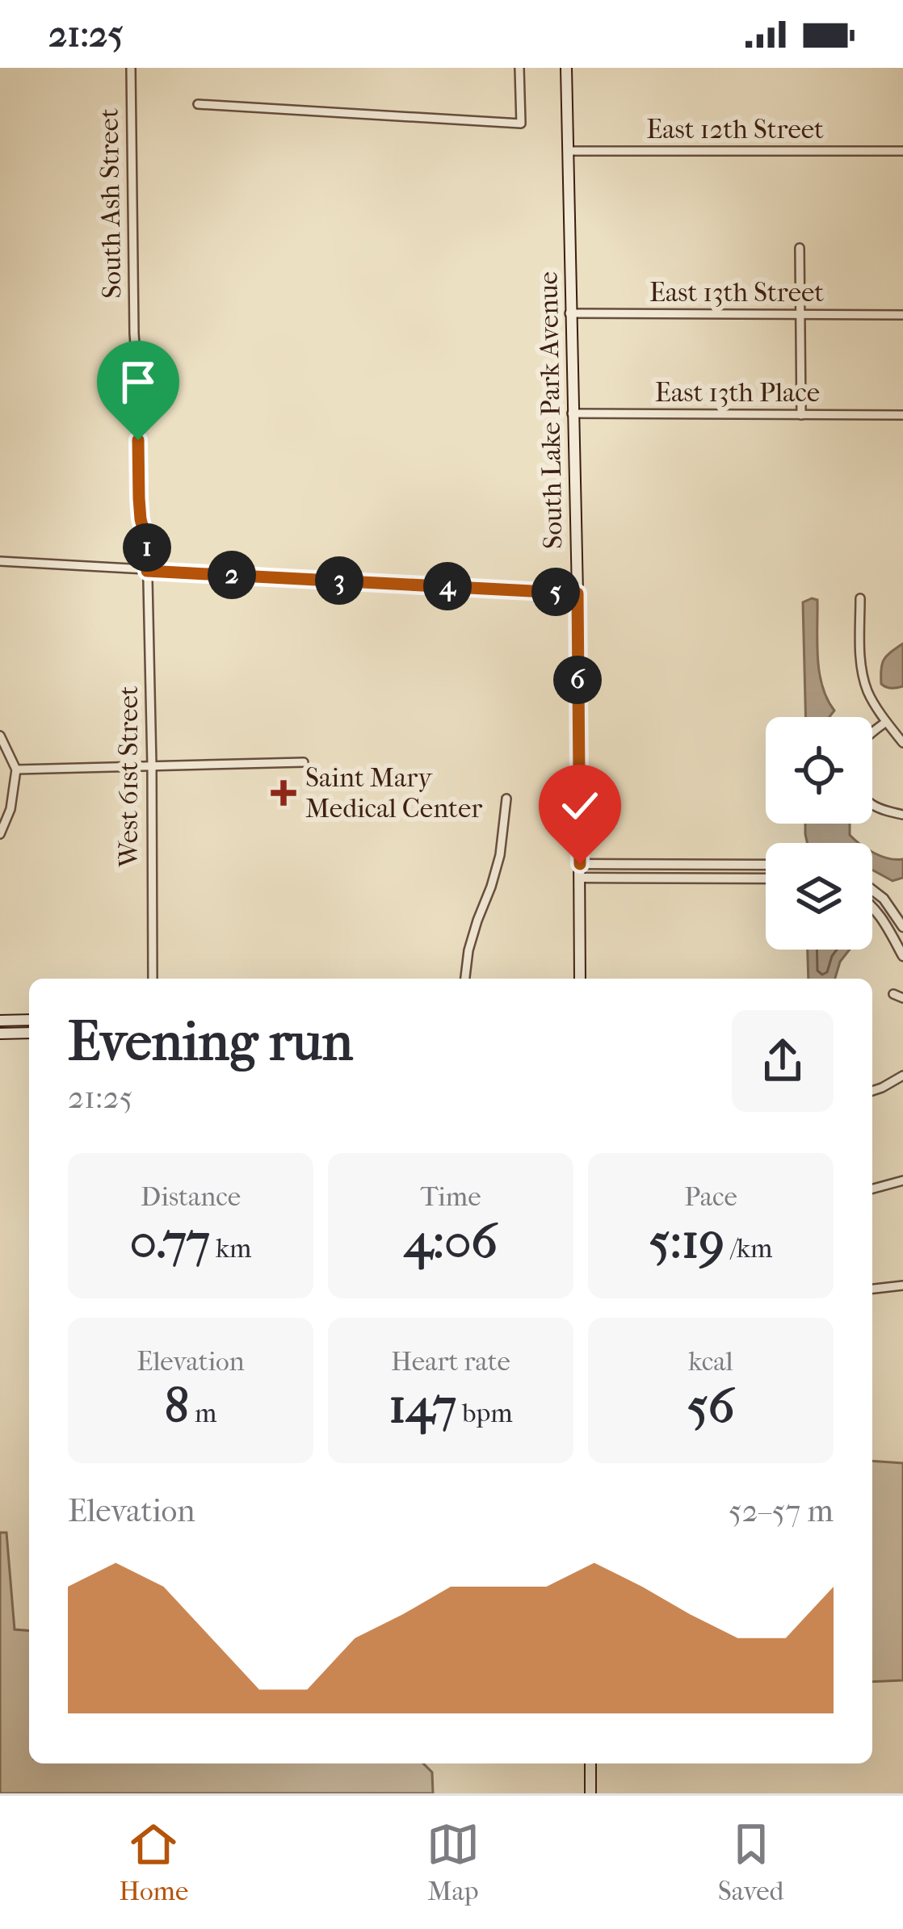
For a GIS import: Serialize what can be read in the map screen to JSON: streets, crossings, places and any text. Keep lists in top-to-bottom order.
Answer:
{
  "streets": {
    "main road": ["South Lake Park Avenue"],
    "street": [
      "East 12th Street",
      "South Ash Street",
      "East 13th Street",
      "East 13th Place",
      "West 61st Street"
    ]
  },
  "crossings": [
    ["East 12th Street", "South Lake Park Avenue"],
    ["South Ash Street", "West 61st Street"],
    ["East 13th Street", "South Lake Park Avenue"],
    ["East 13th Place", "South Lake Park Avenue"]
  ],
  "places": {
    "health": ["Saint Mary Medical Center"]
  },
  "page": {
    "status": "21:25",
    "pins": [
      "1",
      "2",
      "3",
      "4",
      "5",
      "6"
    ],
    "heading": ["Evening run", "21:25"],
    "stats": [
      ["Distance", "0.77 km"],
      ["Time", "4:06"],
      ["Pace", "5:19 /km"],
      ["Elevation", "8 m"],
      ["Heart rate", "147 bpm"],
      ["kcal", "56"]
    ],
    "chart": ["Elevation", "52–57 m"],
    "tabs": ["Home", "Map", "Saved"]
  }
}
